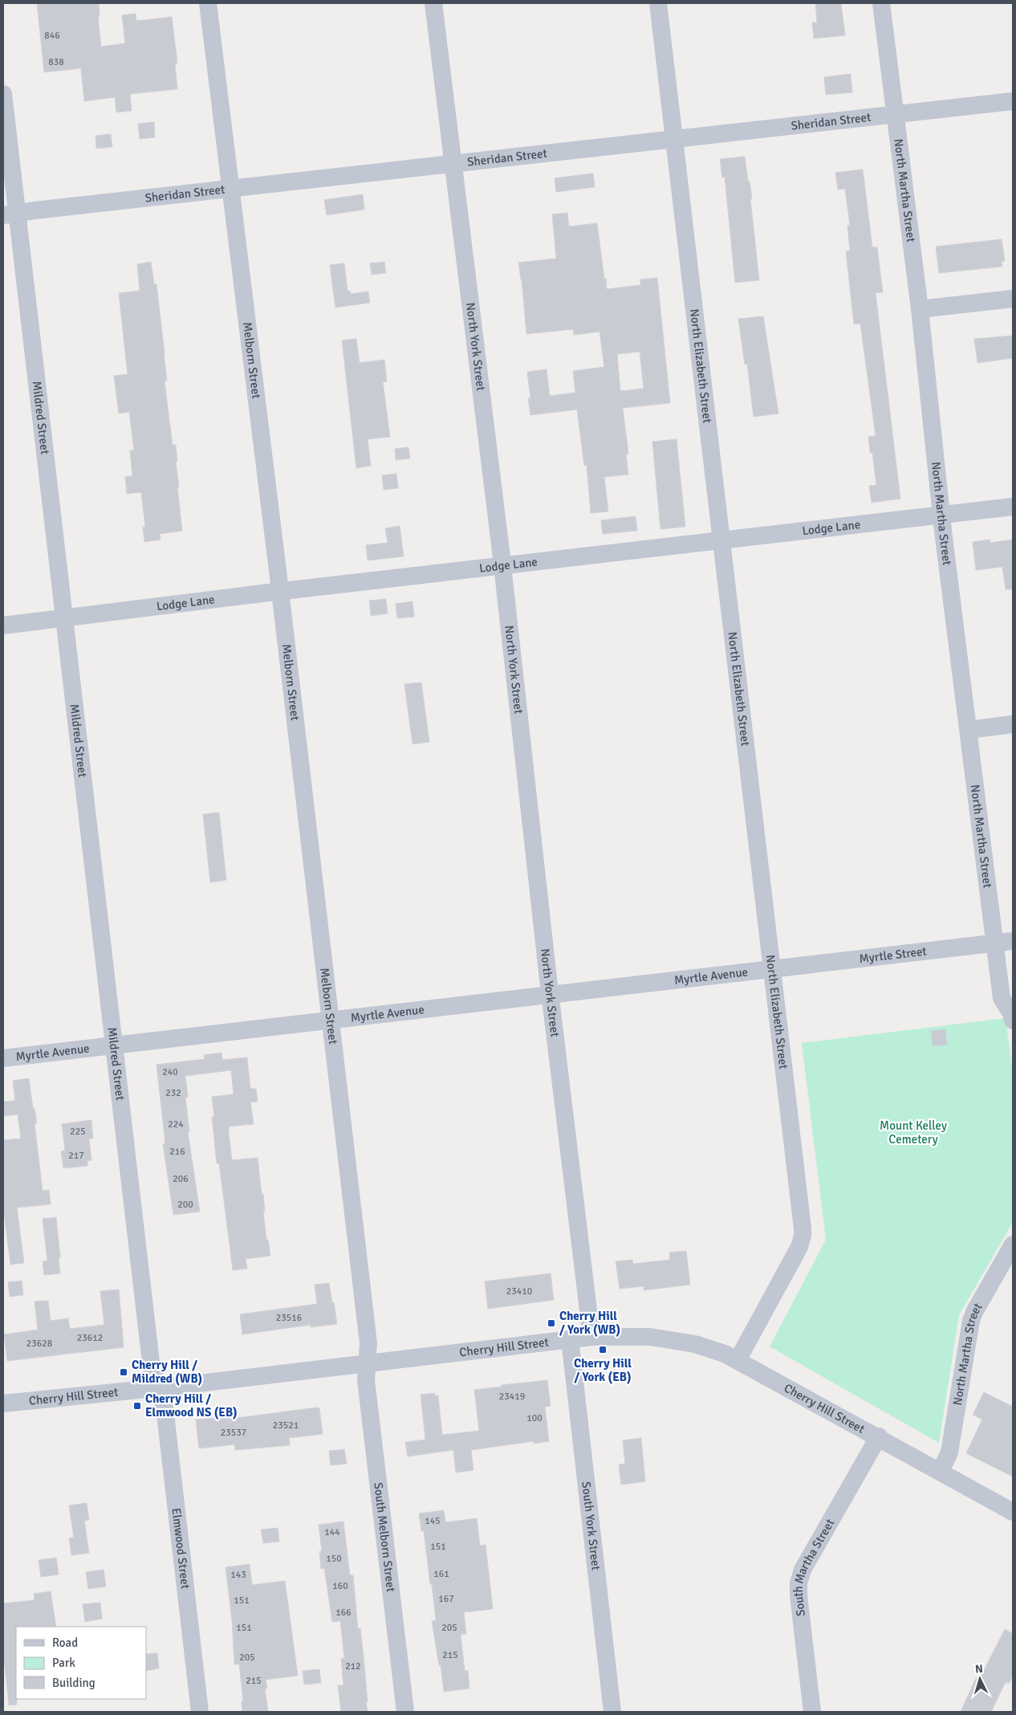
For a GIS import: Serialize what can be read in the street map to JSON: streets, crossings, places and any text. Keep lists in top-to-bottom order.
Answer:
{
  "streets": {
    "street": [
      "Sheridan Street",
      "North Martha Street",
      "North York Street",
      "Melborn Street",
      "North Elizabeth Street",
      "Mildred Street",
      "Lodge Lane",
      "Myrtle Street",
      "Myrtle Avenue",
      "Cherry Hill Street",
      "South York Street",
      "South Melborn Street",
      "Elmwood Street",
      "South Martha Street"
    ]
  },
  "crossings": [
    ["Sheridan Street", "North Martha Street"],
    ["Sheridan Street", "North York Street"],
    ["Sheridan Street", "Melborn Street"],
    ["Sheridan Street", "North Elizabeth Street"],
    ["Sheridan Street", "Mildred Street"],
    ["North Martha Street", "Lodge Lane"],
    ["North Martha Street", "Myrtle Street"],
    ["North Martha Street", "Cherry Hill Street"],
    ["North York Street", "Lodge Lane"],
    ["North York Street", "Myrtle Avenue"],
    ["North York Street", "Cherry Hill Street"],
    ["Melborn Street", "Lodge Lane"],
    ["Melborn Street", "Myrtle Avenue"],
    ["Melborn Street", "Cherry Hill Street"],
    ["Melborn Street", "South Melborn Street"],
    ["North Elizabeth Street", "Lodge Lane"],
    ["North Elizabeth Street", "Myrtle Street"],
    ["North Elizabeth Street", "Myrtle Avenue"],
    ["North Elizabeth Street", "Cherry Hill Street"],
    ["Mildred Street", "Lodge Lane"],
    ["Mildred Street", "Myrtle Avenue"],
    ["Mildred Street", "Cherry Hill Street"],
    ["Mildred Street", "Elmwood Street"],
    ["Myrtle Street", "Myrtle Avenue"],
    ["Cherry Hill Street", "South York Street"],
    ["Cherry Hill Street", "South Melborn Street"],
    ["Cherry Hill Street", "Elmwood Street"],
    ["Cherry Hill Street", "South Martha Street"]
  ],
  "parks": ["Mount Kelley Cemetery"],
  "places": {
    "transit": [
      "Cherry Hill / York (WB)",
      "Cherry Hill / York (EB)",
      "Cherry Hill / Mildred (WB)",
      "Cherry Hill / Elmwood NS (EB)"
    ]
  },
  "house_numbers": [
    "846",
    "838",
    "240",
    "232",
    "224",
    "225",
    "216",
    "217",
    "206",
    "200",
    "23410",
    "23516",
    "23612",
    "23628",
    "23419",
    "100",
    "23521",
    "23537",
    "145",
    "144",
    "151",
    "150",
    "161",
    "143",
    "160",
    "167",
    "151",
    "166",
    "151",
    "205",
    "215",
    "205",
    "212",
    "215"
  ],
  "legend": ["Road", "Park", "Building"],
  "north": "top"
}
